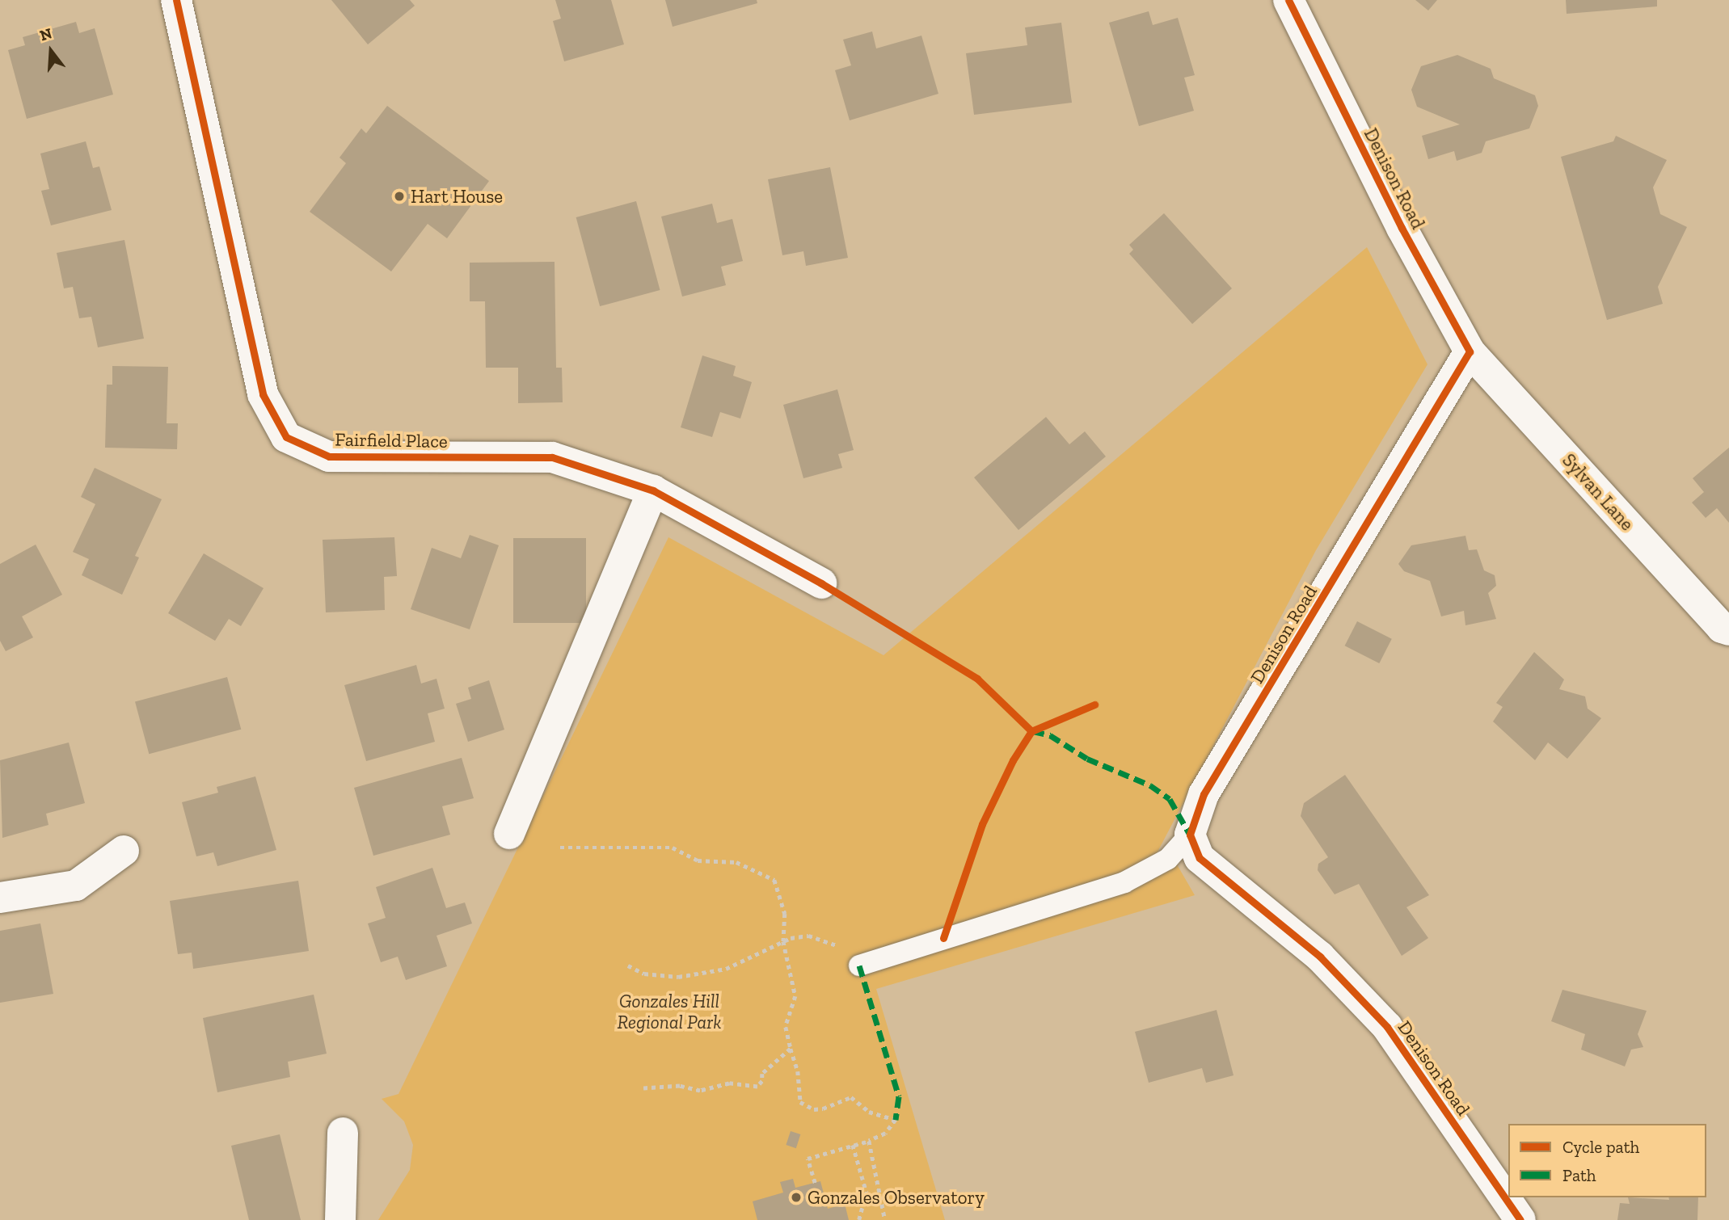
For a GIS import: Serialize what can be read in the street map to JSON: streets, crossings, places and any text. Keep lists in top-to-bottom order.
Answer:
{
  "streets": {
    "street": ["Denison Road", "Fairfield Place", "Sylvan Lane"]
  },
  "crossings": [
    ["Denison Road", "Sylvan Lane"]
  ],
  "parks": ["Gonzales Hill Regional Park"],
  "places": ["Hart House", "Gonzales Observatory"],
  "legend": ["Cycle path", "Path"],
  "north": "top"
}
